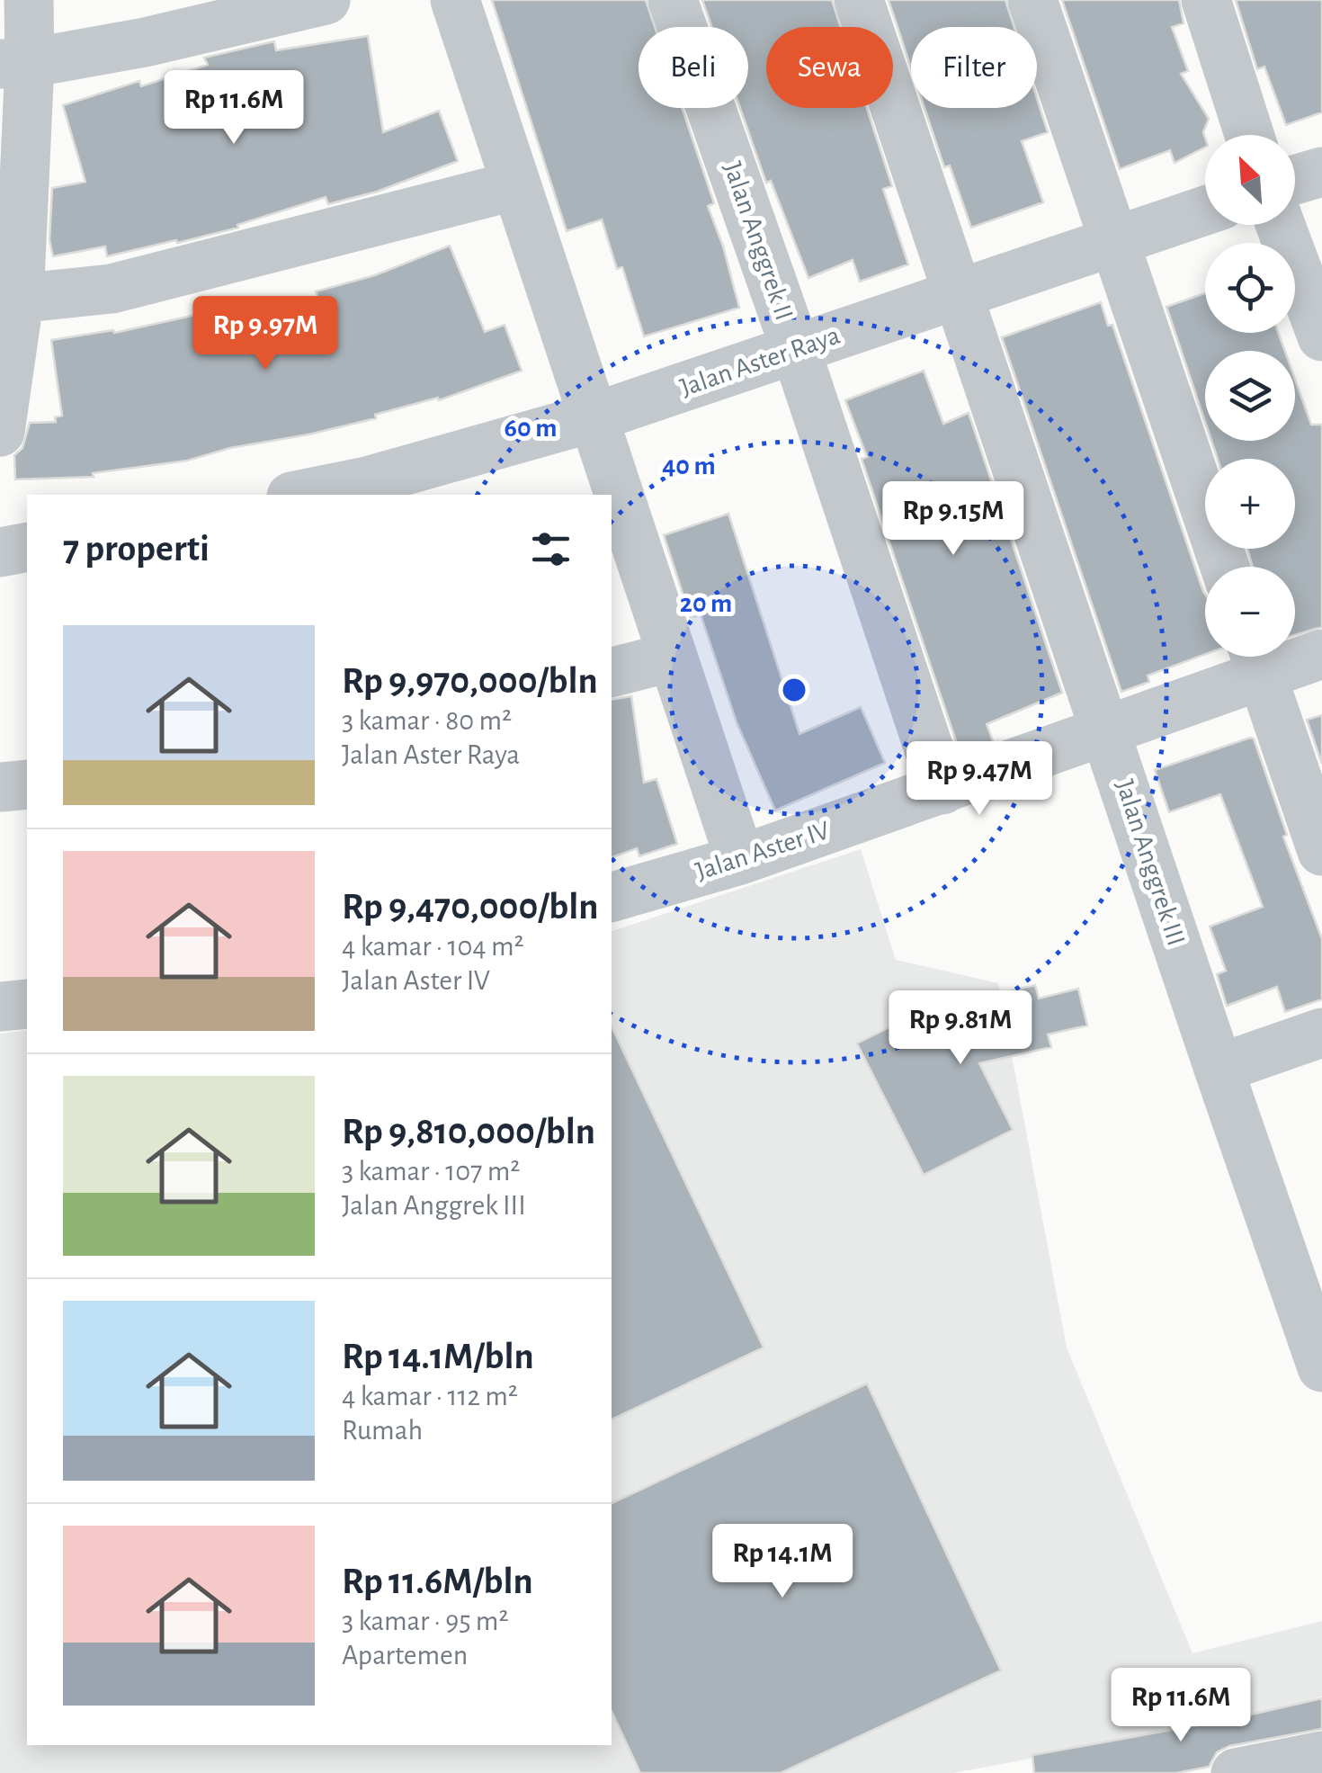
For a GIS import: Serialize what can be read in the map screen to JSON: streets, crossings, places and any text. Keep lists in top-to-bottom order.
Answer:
{
  "streets": {
    "street": [
      "Jalan Anggrek II",
      "Jalan Aster Raya",
      "Jalan Aster IV",
      "Jalan Anggrek III"
    ]
  },
  "crossings": [
    ["Jalan Anggrek II", "Jalan Aster Raya"],
    ["Jalan Anggrek II", "Jalan Aster IV"],
    ["Jalan Aster Raya", "Jalan Anggrek III"],
    ["Jalan Aster IV", "Jalan Anggrek III"]
  ],
  "north": "top left",
  "page": {
    "chip": ["Beli", "Sewa", "Filter"],
    "price": [
      "Rp 11.6M",
      "Rp 9.97M",
      "Rp 9.15M",
      "Rp 9.47M",
      "Rp 9.81M",
      "Rp 14.1M",
      "Rp 11.6M"
    ],
    "map_buttons": ["+", "−"],
    "heading": "7 properti",
    "list": [
      {
        "name": "Rp 9,970,000/bln",
        "note": "3 kamar · 80 m² · Jalan Aster Raya"
      },
      {
        "name": "Rp 9,470,000/bln",
        "note": "4 kamar · 104 m² · Jalan Aster IV"
      },
      {
        "name": "Rp 9,810,000/bln",
        "note": "3 kamar · 107 m² · Jalan Anggrek III"
      },
      {
        "name": "Rp 14.1M/bln",
        "note": "4 kamar · 112 m² · Rumah"
      },
      {
        "name": "Rp 11.6M/bln",
        "note": "3 kamar · 95 m² · Apartemen"
      }
    ]
  },
  "rings": ["60 m", "40 m", "20 m"]
}
